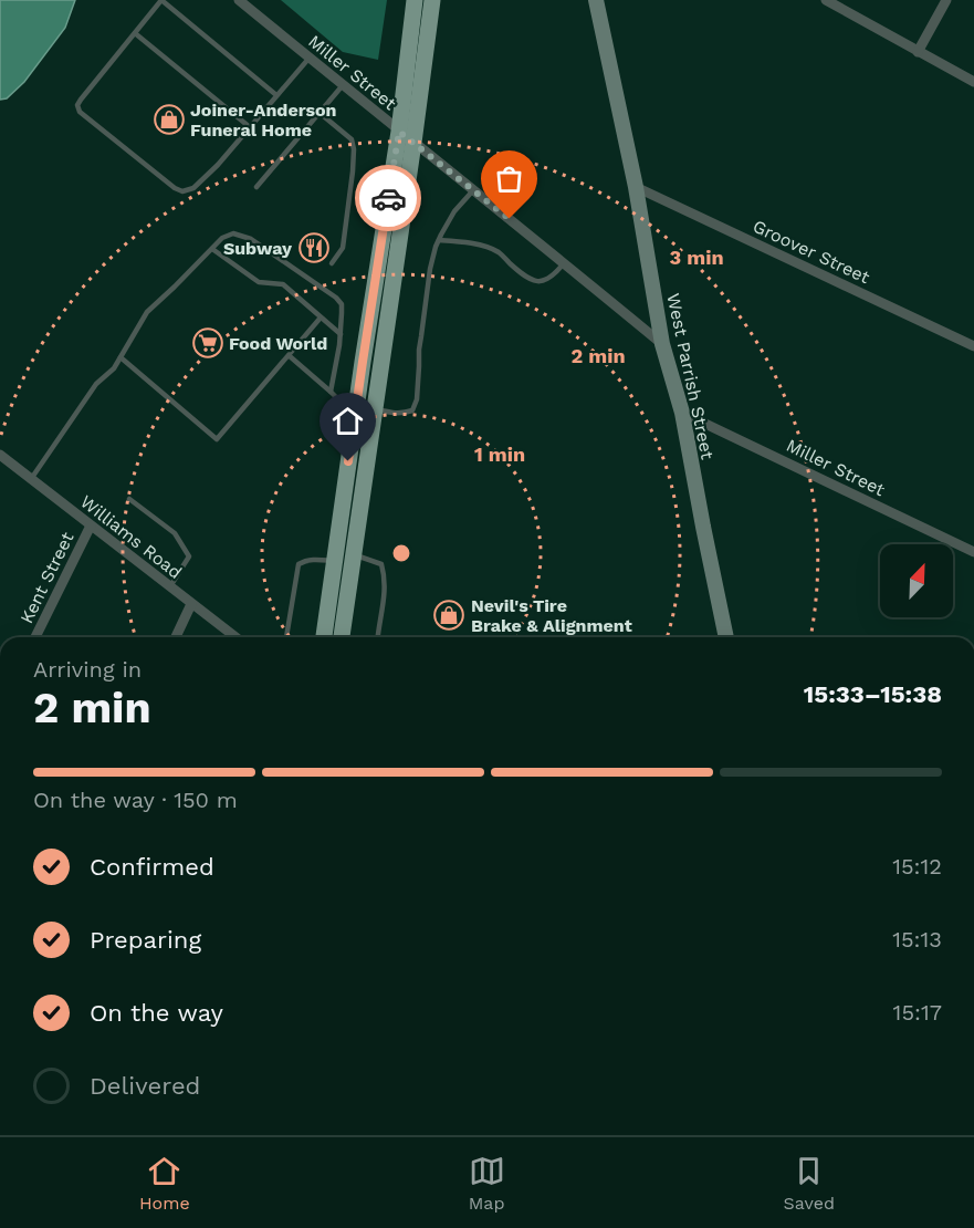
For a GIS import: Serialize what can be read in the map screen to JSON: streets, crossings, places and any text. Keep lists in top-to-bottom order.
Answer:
{
  "streets": {
    "street": [
      "Miller Street",
      "Groover Street",
      "West Parrish Street",
      "Williams Road",
      "Kent Street"
    ]
  },
  "crossings": [
    ["Miller Street", "West Parrish Street"],
    ["Groover Street", "West Parrish Street"],
    ["Williams Road", "Kent Street"]
  ],
  "places": {
    "shop": ["Joiner-Anderson Funeral Home", "Nevil's Tire Brake & Alignment"],
    "restaurant": ["Subway"],
    "supermarket": ["Food World"]
  },
  "north": "top right",
  "page": {
    "heading": ["2 min", "Arriving in", "15:33–15:38"],
    "bar": "On the way · 150 m",
    "list": [
      ["Confirmed", "15:12"],
      ["Preparing", "15:13"],
      ["On the way", "15:17"],
      "Delivered"
    ],
    "tabs": ["Home", "Map", "Saved"]
  },
  "rings": ["3 min", "2 min", "1 min"]
}
